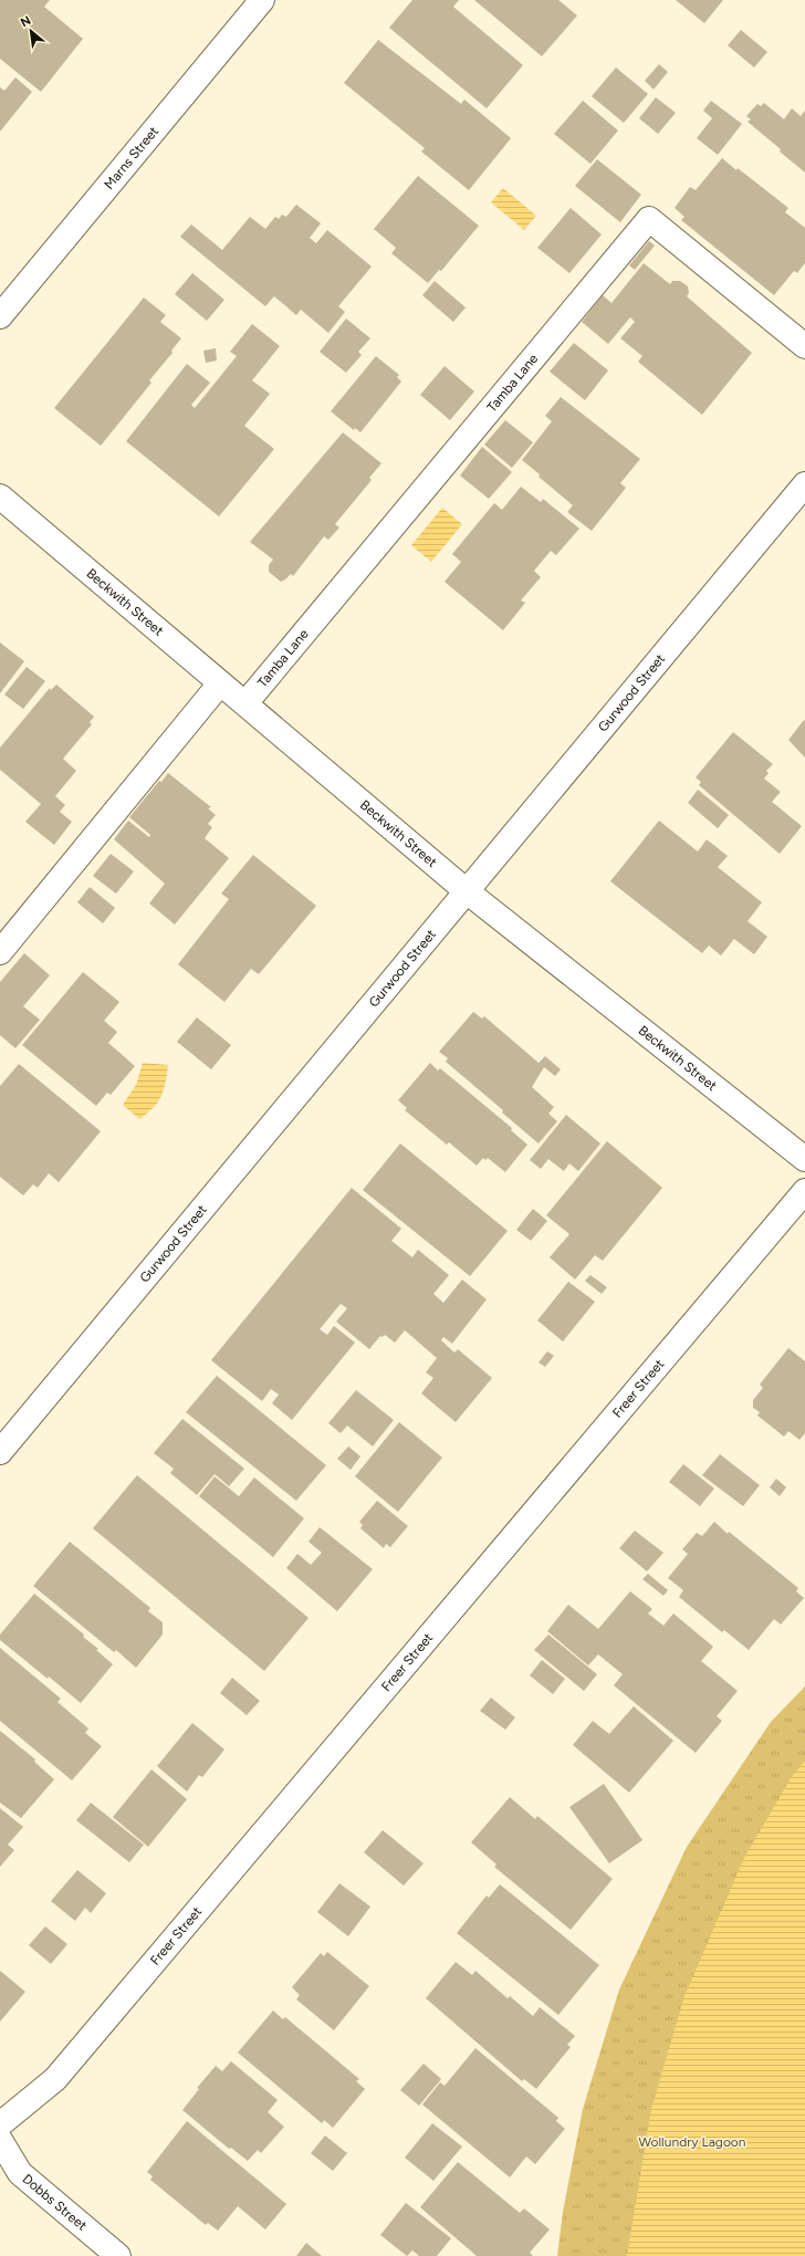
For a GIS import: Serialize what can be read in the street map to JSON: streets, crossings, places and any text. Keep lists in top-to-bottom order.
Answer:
{
  "streets": {
    "street": [
      "Marns Street",
      "Tamba Lane",
      "Beckwith Street",
      "Gurwood Street",
      "Freer Street",
      "Dobbs Street"
    ]
  },
  "crossings": [
    ["Tamba Lane", "Beckwith Street"],
    ["Beckwith Street", "Gurwood Street"]
  ],
  "parks": ["Wollundry Lagoon"],
  "north": "top left"
}
